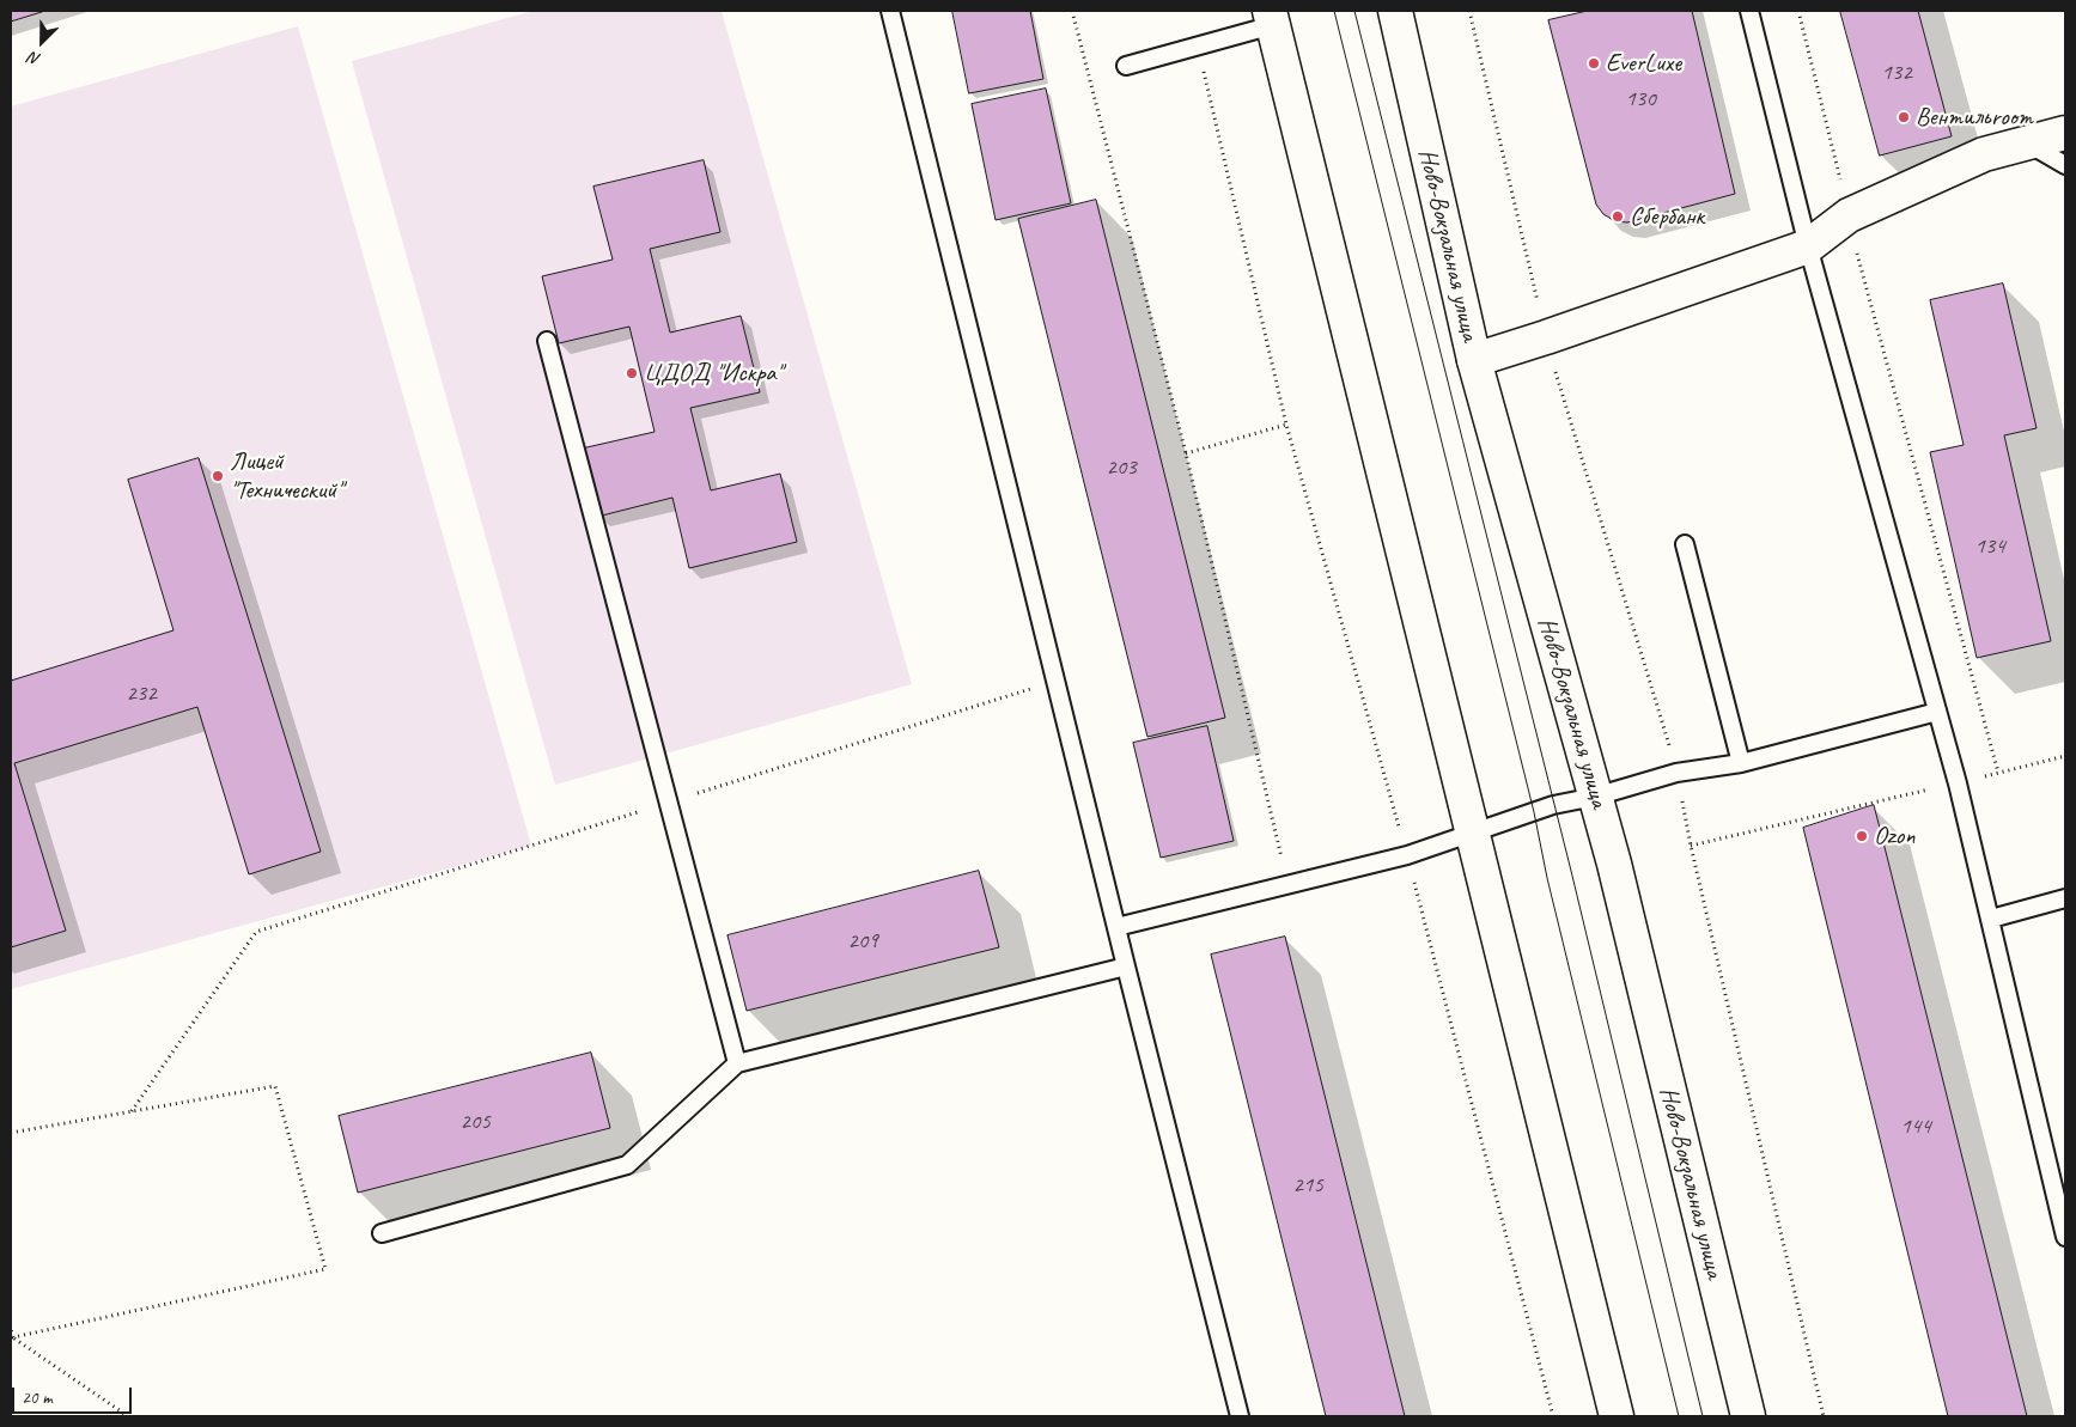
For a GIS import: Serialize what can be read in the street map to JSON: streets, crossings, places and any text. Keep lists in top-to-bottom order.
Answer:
{
  "streets": {
    "main road": ["Ново-Вокзальная улица"]
  },
  "places": [
    "EverLuxe",
    "Вентильroom",
    "Сбербанк",
    "ЦДОД \"Искра\"",
    "Лицей \"Технический\"",
    "Ozon"
  ],
  "house_numbers": [
    "132",
    "130",
    "203",
    "134",
    "232",
    "209",
    "205",
    "144",
    "215"
  ],
  "scale_bar": "20 m",
  "north": "bottom left"
}
